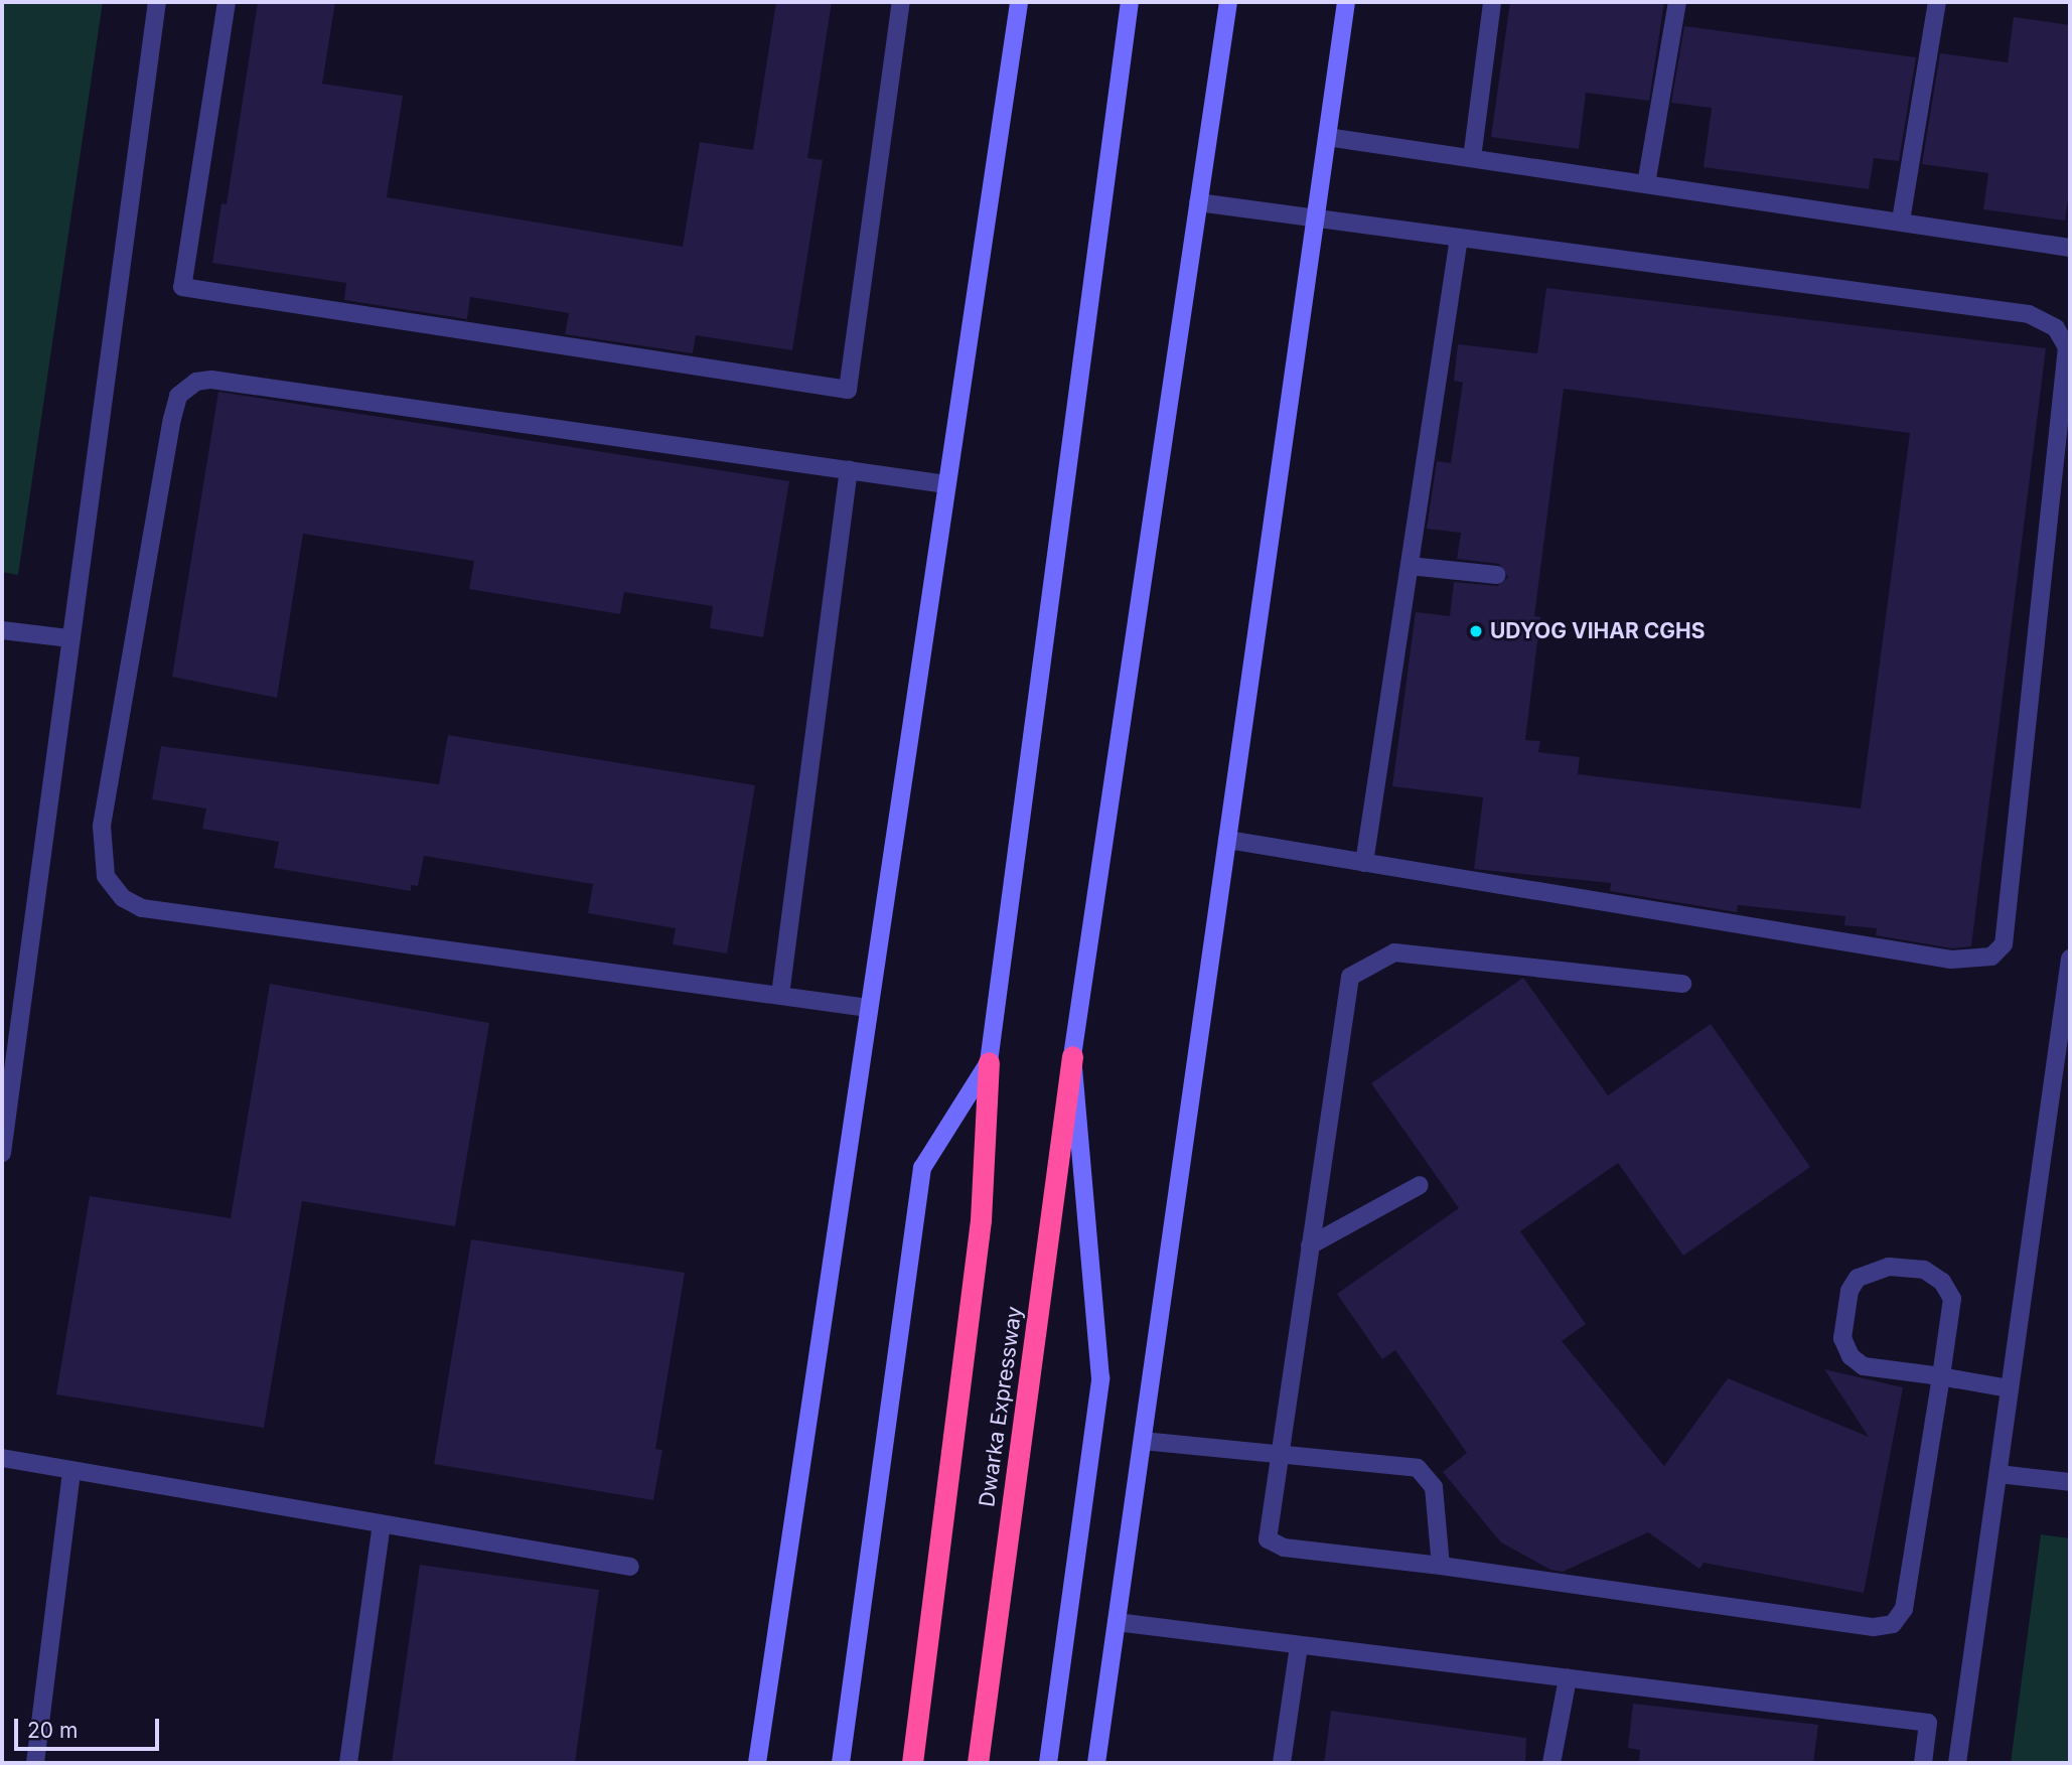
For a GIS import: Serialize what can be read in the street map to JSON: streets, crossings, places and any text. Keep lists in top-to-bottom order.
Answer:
{
  "streets": {
    "highway": ["Dwarka Expressway"]
  },
  "places": ["UDYOG VIHAR CGHS"],
  "scale_bar": "20 m"
}
